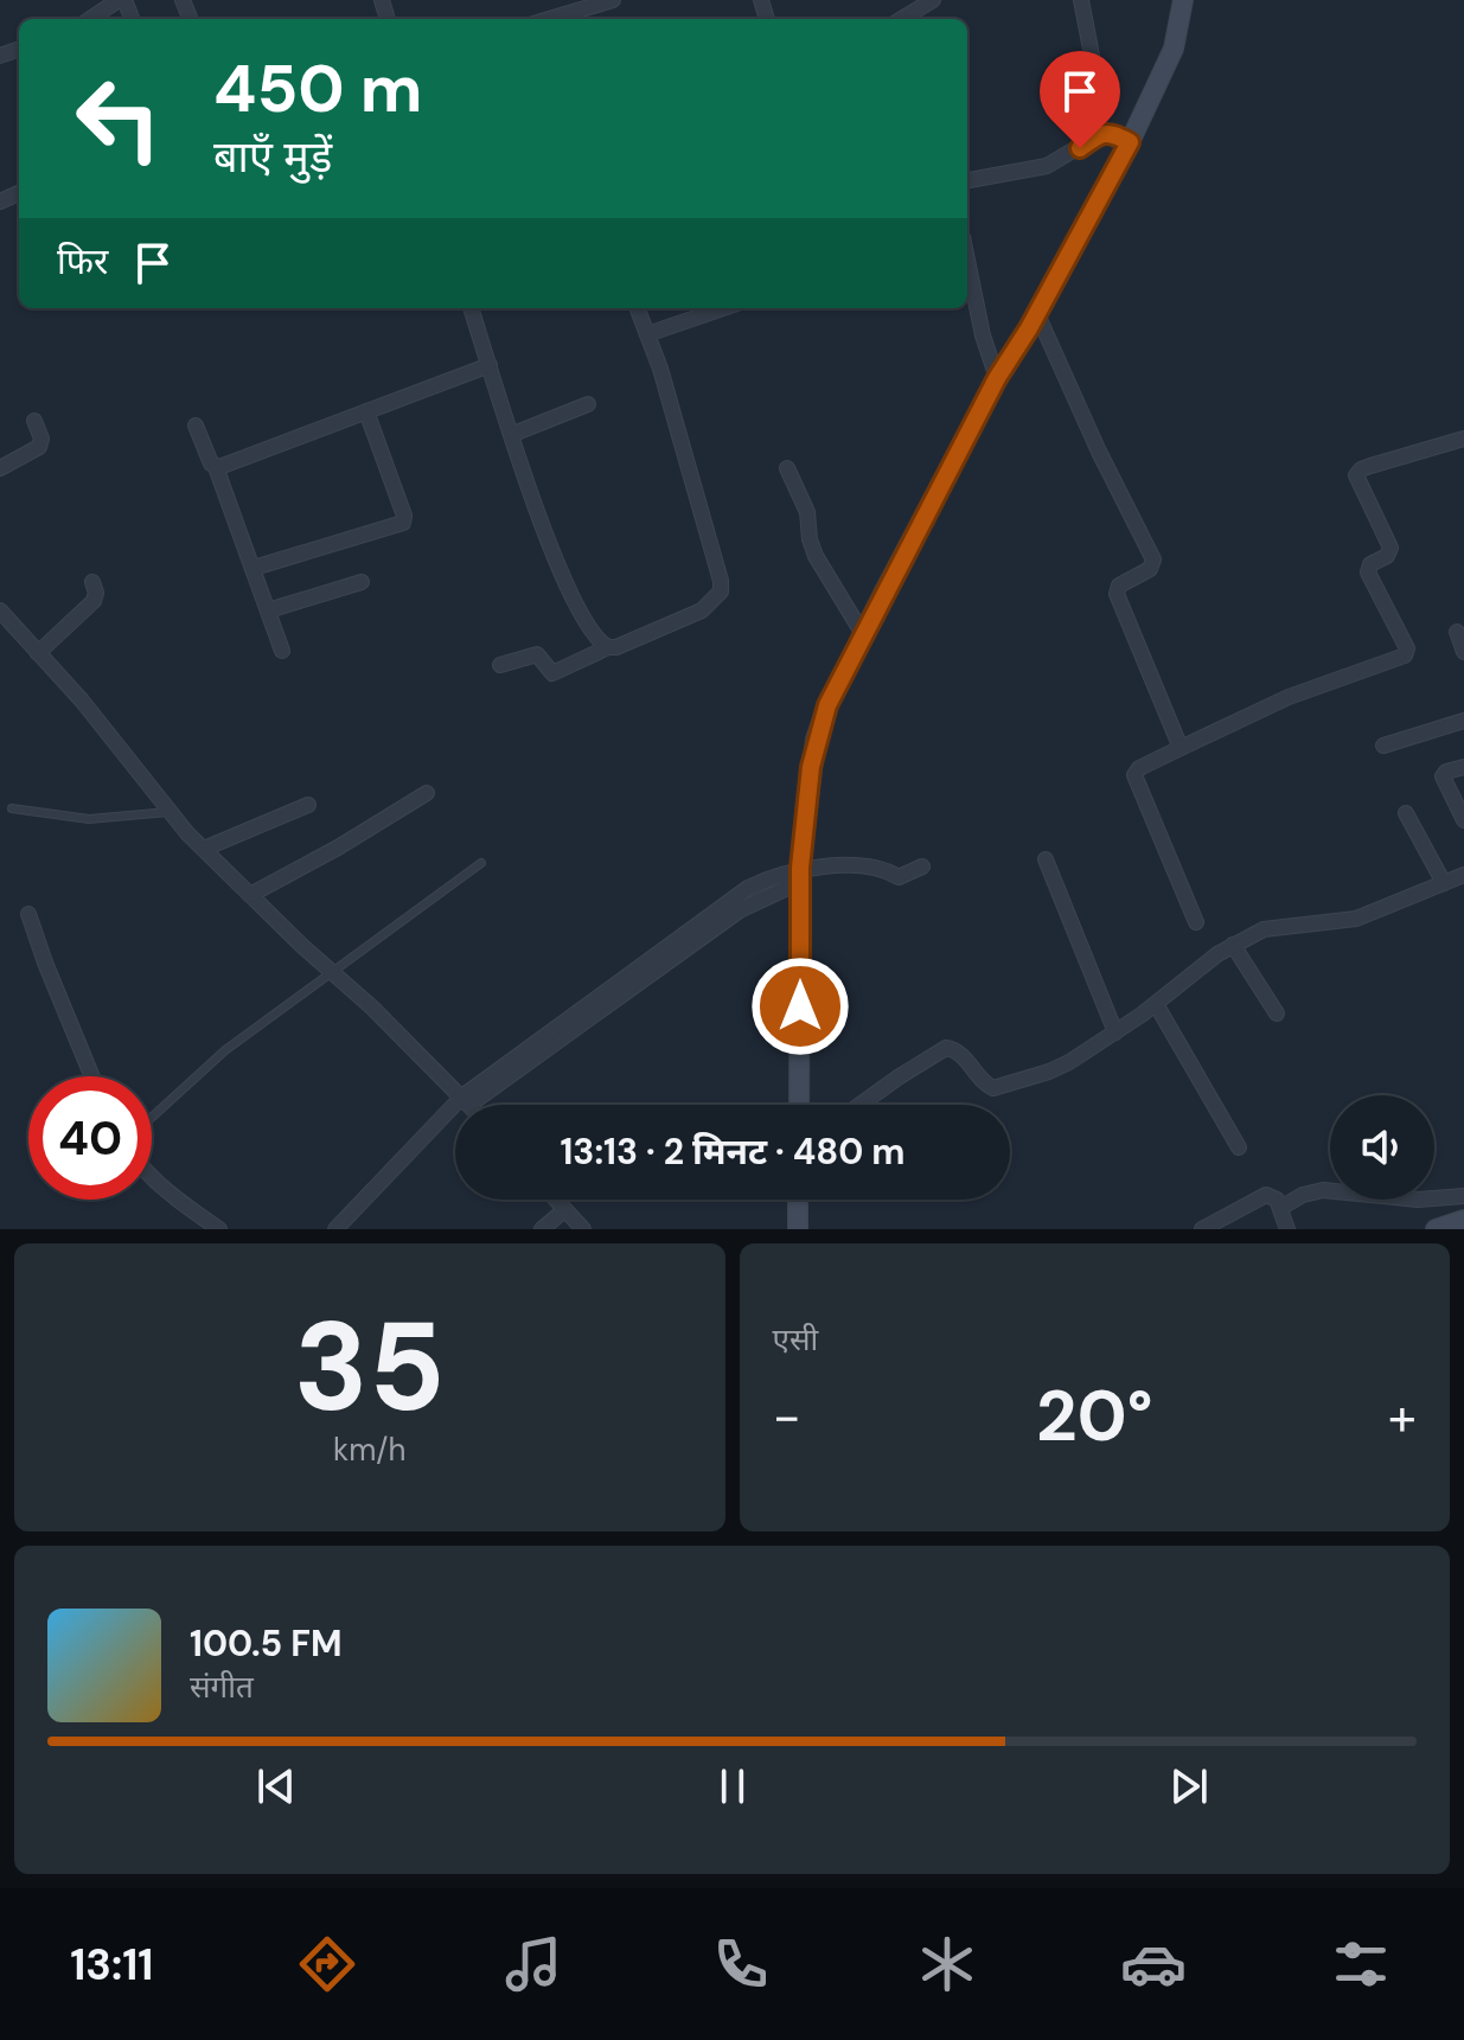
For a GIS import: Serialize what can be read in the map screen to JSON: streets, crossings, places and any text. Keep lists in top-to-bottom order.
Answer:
{
  "page": {
    "turn": ["450 m", "बाएँ मुड़ें"],
    "then": "फिर",
    "limit": "40",
    "trip": "13:13 · 2 मिनट · 480 m",
    "tile": [
      ["35", "km/h"],
      "एसी"
    ],
    "heat": ["−", "20°", "+"],
    "song": ["100.5 FM", "संगीत"],
    "tabs": "13:11"
  }
}
